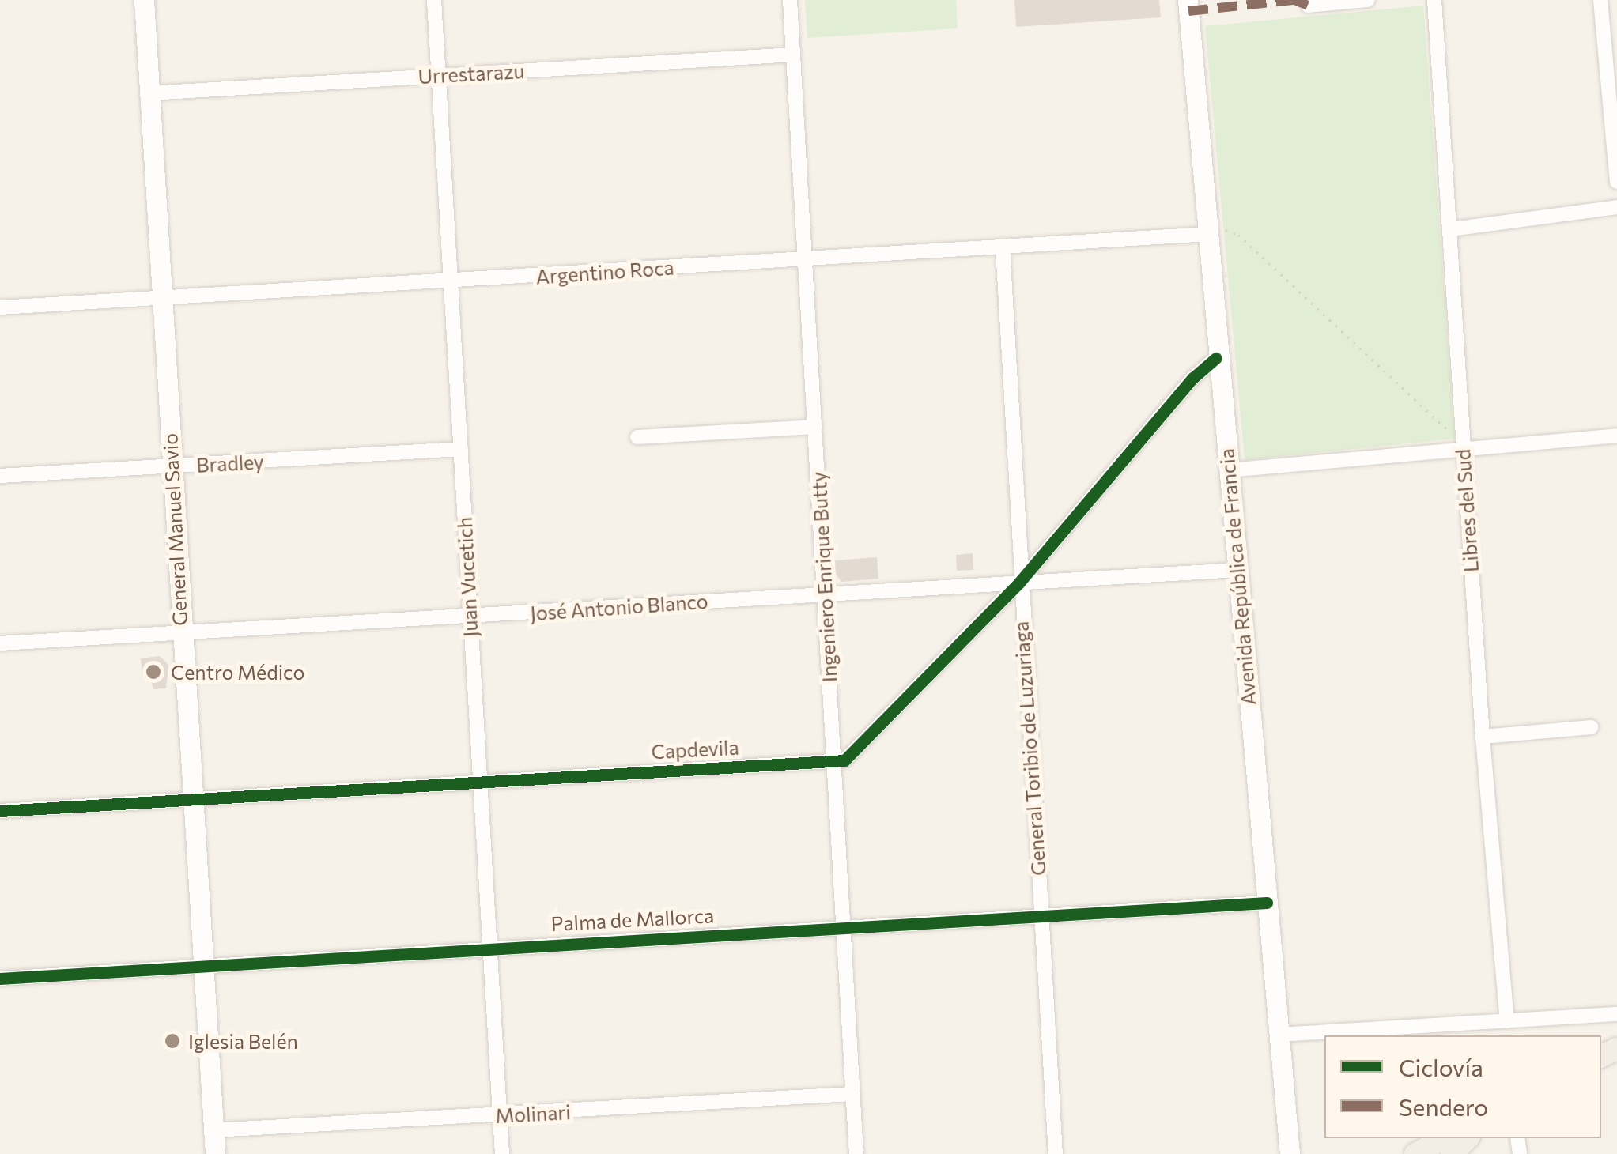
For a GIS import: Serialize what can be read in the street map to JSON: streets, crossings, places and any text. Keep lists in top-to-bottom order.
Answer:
{
  "streets": {
    "main road": ["General Manuel Savio", "Avenida República de Francia"],
    "street": [
      "Urrestarazu",
      "Argentino Roca",
      "Bradley",
      "Libres del Sud",
      "Juan Vucetich",
      "Ingeniero Enrique Butty",
      "José Antonio Blanco",
      "General Toribio de Luzuriaga",
      "Capdevila",
      "Palma de Mallorca",
      "Molinari"
    ]
  },
  "crossings": [
    ["Urrestarazu", "General Manuel Savio"],
    ["Urrestarazu", "Juan Vucetich"],
    ["Urrestarazu", "Ingeniero Enrique Butty"],
    ["Argentino Roca", "General Manuel Savio"],
    ["Argentino Roca", "Juan Vucetich"],
    ["Argentino Roca", "Ingeniero Enrique Butty"],
    ["Argentino Roca", "Avenida República de Francia"],
    ["Argentino Roca", "General Toribio de Luzuriaga"],
    ["Bradley", "General Manuel Savio"],
    ["Bradley", "Juan Vucetich"],
    ["General Manuel Savio", "José Antonio Blanco"],
    ["General Manuel Savio", "Capdevila"],
    ["General Manuel Savio", "Palma de Mallorca"],
    ["General Manuel Savio", "Molinari"],
    ["Juan Vucetich", "José Antonio Blanco"],
    ["Juan Vucetich", "Capdevila"],
    ["Juan Vucetich", "Palma de Mallorca"],
    ["Juan Vucetich", "Molinari"],
    ["Ingeniero Enrique Butty", "José Antonio Blanco"],
    ["Ingeniero Enrique Butty", "Capdevila"],
    ["Ingeniero Enrique Butty", "Palma de Mallorca"],
    ["Ingeniero Enrique Butty", "Molinari"],
    ["Avenida República de Francia", "José Antonio Blanco"],
    ["Avenida República de Francia", "Palma de Mallorca"],
    ["José Antonio Blanco", "General Toribio de Luzuriaga"],
    ["General Toribio de Luzuriaga", "Palma de Mallorca"]
  ],
  "places": ["Centro Médico", "Iglesia Belén"],
  "legend": ["Ciclovía", "Sendero"]
}
